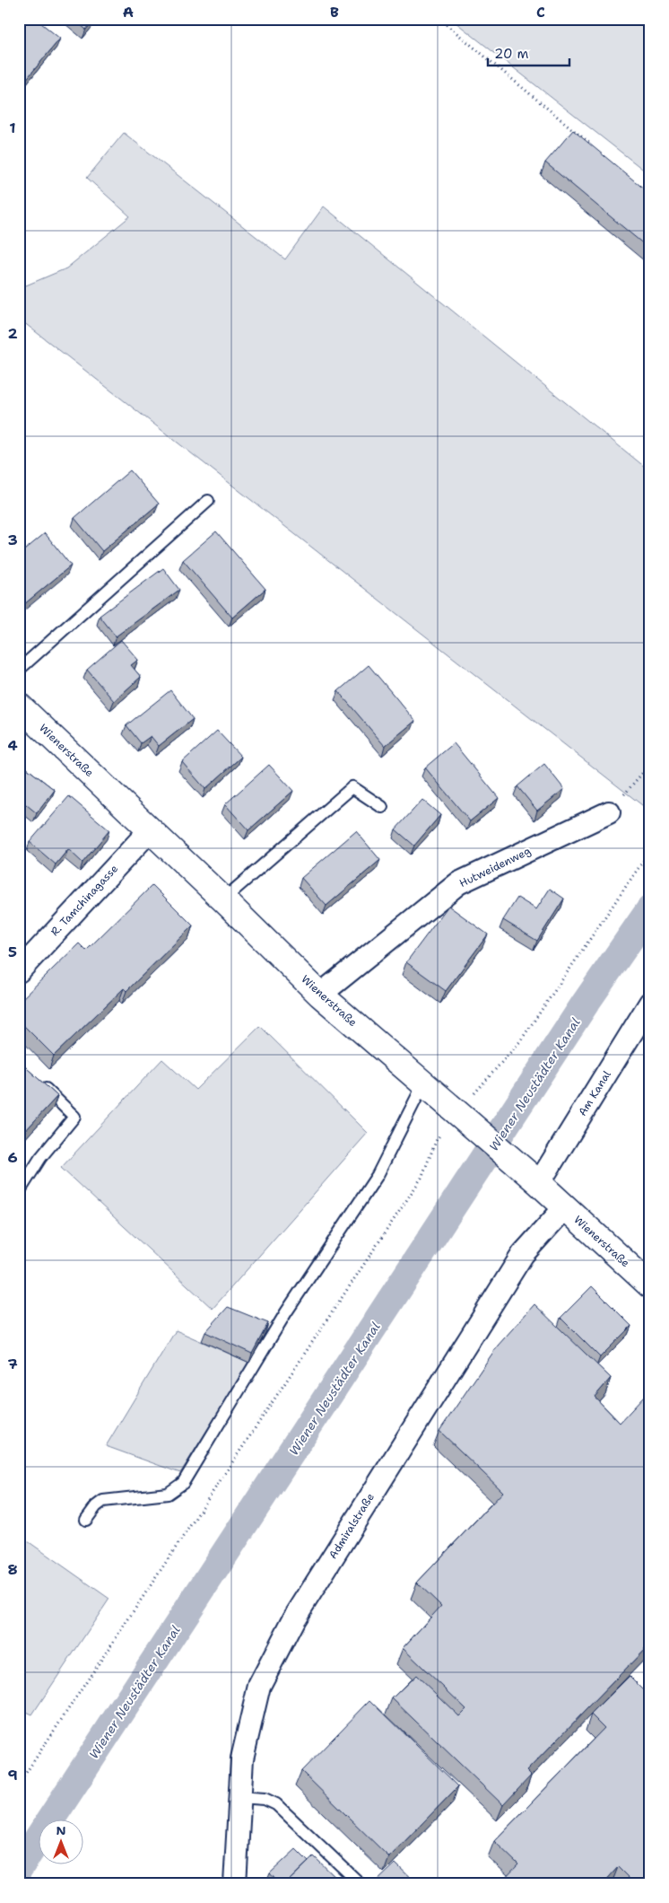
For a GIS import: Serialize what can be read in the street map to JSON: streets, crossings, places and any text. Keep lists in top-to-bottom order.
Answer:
{
  "streets": {
    "street": [
      "Wienerstraße",
      "Hutweidenweg",
      "R. Tamchinagasse",
      "Am Kanal",
      "Admiralstraße"
    ]
  },
  "crossings": [
    ["Wienerstraße", "Hutweidenweg"],
    ["Wienerstraße", "R. Tamchinagasse"],
    ["Wienerstraße", "Am Kanal"],
    ["Wienerstraße", "Admiralstraße"]
  ],
  "water": ["Wiener Neustädter Kanal"],
  "scale_bar": "20 m",
  "north": "top",
  "grid": {
    "columns": ["A", "B", "C"],
    "rows": [
      "1",
      "2",
      "3",
      "4",
      "5",
      "6",
      "7",
      "8",
      "9"
    ]
  }
}
